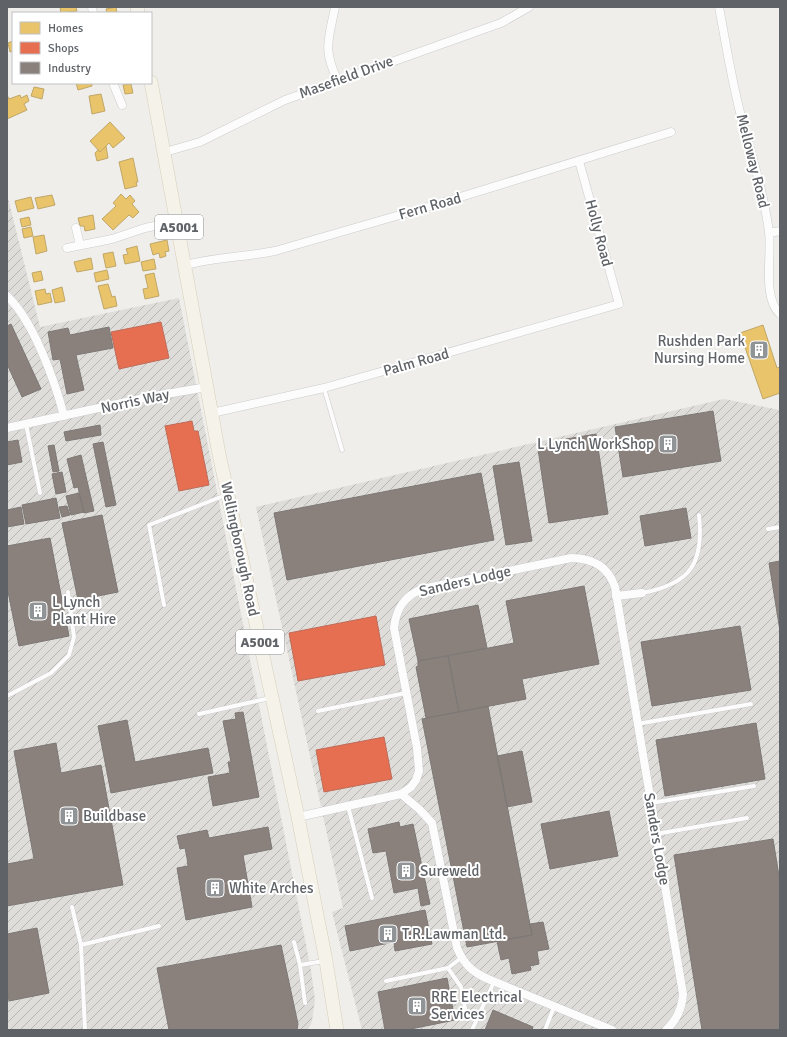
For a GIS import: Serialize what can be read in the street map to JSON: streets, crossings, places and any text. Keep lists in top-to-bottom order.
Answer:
{
  "streets": {
    "main road": ["A5001", "Wellingborough Road"],
    "street": [
      "Masefield Drive",
      "Melloway Road",
      "Fern Road",
      "Holly Road",
      "Palm Road",
      "Norris Way",
      "Sanders Lodge"
    ]
  },
  "crossings": [
    ["Masefield Drive", "Wellingborough Road"],
    ["Fern Road", "Holly Road"],
    ["Fern Road", "Wellingborough Road"],
    ["Holly Road", "Palm Road"],
    ["Palm Road", "Wellingborough Road"],
    ["Norris Way", "Wellingborough Road"],
    ["Wellingborough Road", "Sanders Lodge"]
  ],
  "places": {
    "building": [
      "Rushden Park Nursing Home",
      "L Lynch WorkShop",
      "L Lynch Plant Hire",
      "Buildbase",
      "Sureweld",
      "White Arches",
      "T.R.Lawman Ltd.",
      "RRE Electrical Services"
    ]
  },
  "legend": ["Homes", "Shops", "Industry"]
}
